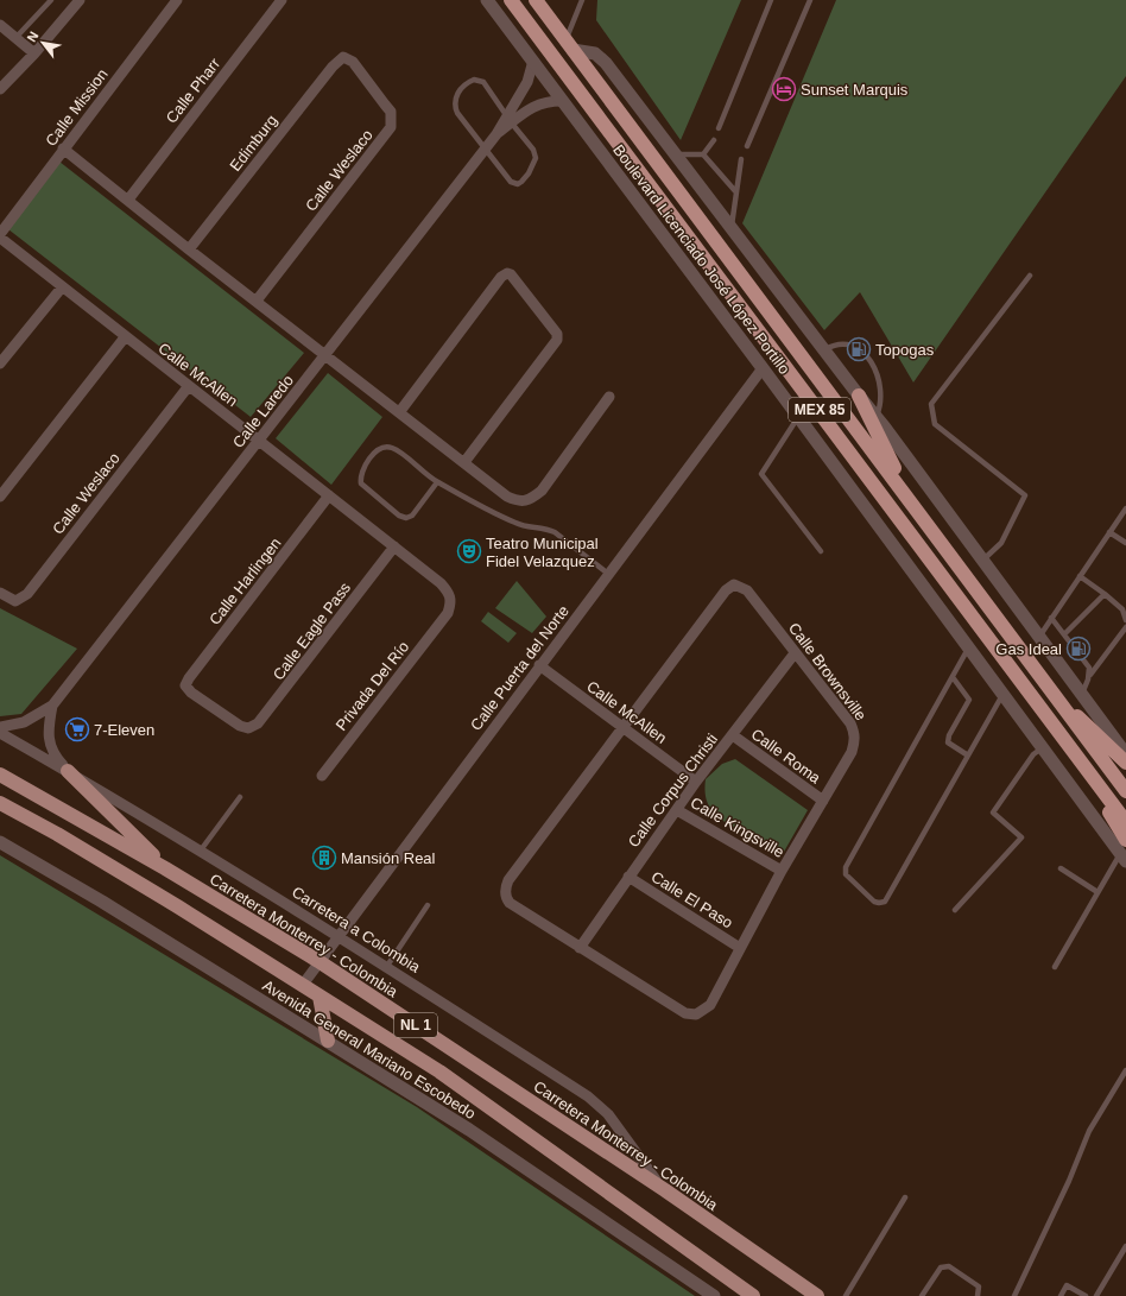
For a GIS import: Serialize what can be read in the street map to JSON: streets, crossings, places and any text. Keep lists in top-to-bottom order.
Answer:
{
  "streets": {
    "highway": ["Boulevard Licenciado José López Portillo", "MEX 85"],
    "main road": ["Carretera Monterrey - Colombia", "NL 1"],
    "street": [
      "Calle Pharr",
      "Calle Mission",
      "Edimburg",
      "Calle Weslaco",
      "Calle McAllen",
      "Calle Laredo",
      "Calle Harlingen",
      "Calle Eagle Pass",
      "Calle Puerta del Norte",
      "Calle Brownsville",
      "Privada Del Río",
      "Calle Roma",
      "Calle Corpus Christi",
      "Calle Kingsville",
      "Calle El Paso",
      "Carretera a Colombia",
      "Avenida General Mariano Escobedo"
    ]
  },
  "crossings": [
    ["Edimburg", "Calle Weslaco"],
    ["Calle Weslaco", "Calle McAllen"],
    ["Boulevard Licenciado José López Portillo", "Calle Laredo"],
    ["Boulevard Licenciado José López Portillo", "Calle Puerta del Norte"],
    ["Calle McAllen", "Calle Laredo"],
    ["Calle McAllen", "Calle Harlingen"],
    ["Calle McAllen", "Calle Eagle Pass"],
    ["Calle McAllen", "Calle Puerta del Norte"],
    ["Calle McAllen", "Calle Brownsville"],
    ["Calle McAllen", "Privada Del Río"],
    ["Calle McAllen", "Calle Corpus Christi"],
    ["Calle Laredo", "Carretera a Colombia"],
    ["Calle Harlingen", "Calle Eagle Pass"],
    ["Calle Puerta del Norte", "Carretera a Colombia"],
    ["Calle Puerta del Norte", "Carretera Monterrey - Colombia"],
    ["Calle Puerta del Norte", "NL 1"],
    ["Calle Brownsville", "Calle Roma"],
    ["Calle Brownsville", "Calle Corpus Christi"],
    ["Calle Brownsville", "Calle Kingsville"],
    ["Calle Brownsville", "Calle El Paso"],
    ["Calle Roma", "Calle Corpus Christi"],
    ["Calle Corpus Christi", "Calle Kingsville"],
    ["Calle Corpus Christi", "Calle El Paso"],
    ["Carretera a Colombia", "Carretera Monterrey - Colombia"]
  ],
  "places": {
    "hotel": ["Sunset Marquis"],
    "fuel station": ["Topogas", "Gas Ideal"],
    "theatre": ["Teatro Municipal Fidel Velazquez"],
    "supermarket": ["7-Eleven"],
    "building": ["Mansión Real"]
  },
  "north": "top left"
}
